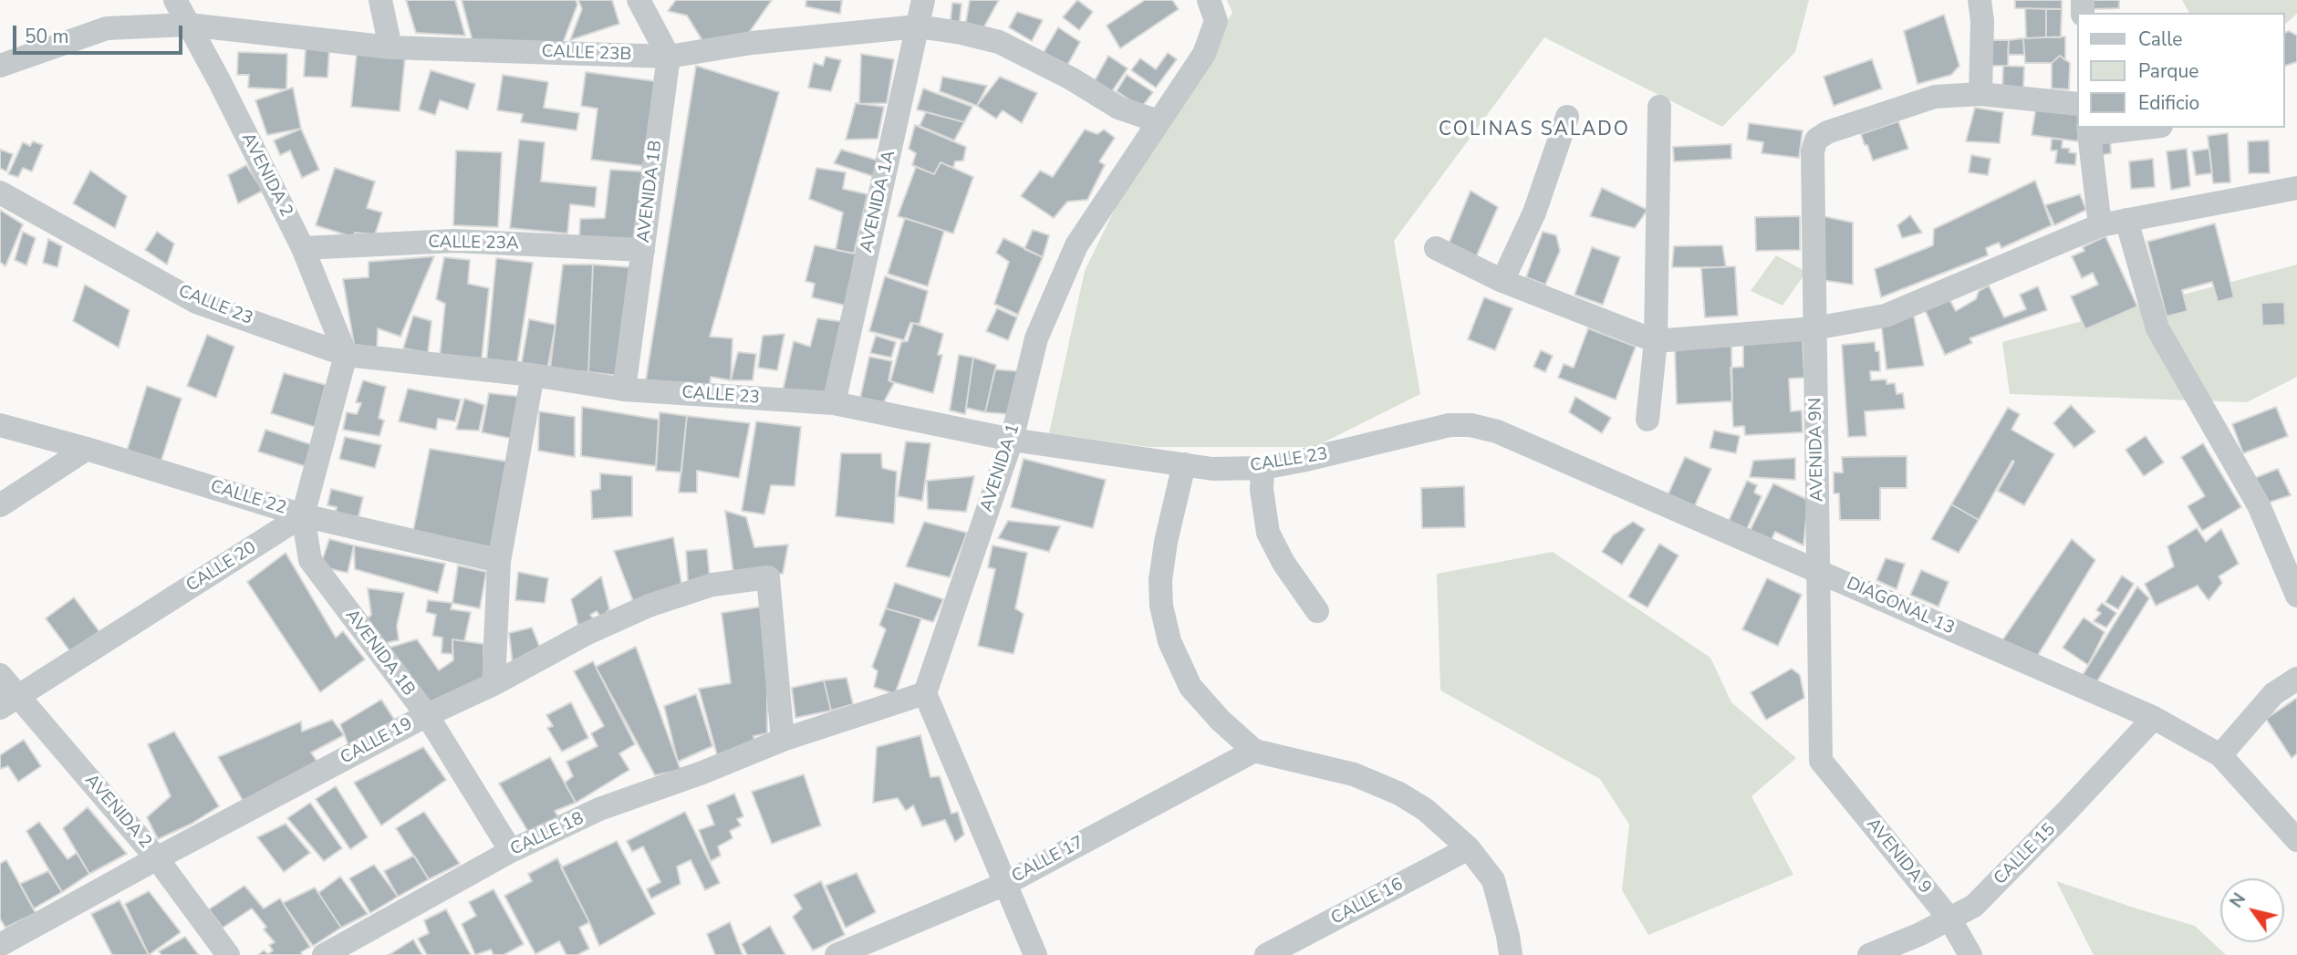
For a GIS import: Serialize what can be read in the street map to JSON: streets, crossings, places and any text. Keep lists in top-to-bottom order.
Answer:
{
  "streets": {
    "street": [
      "CALLE 23B",
      "AVENIDA 2",
      "AVENIDA 1B",
      "AVENIDA 1A",
      "CALLE 23A",
      "CALLE 23",
      "AVENIDA 9N",
      "AVENIDA 1",
      "CALLE 22",
      "CALLE 20",
      "DIAGONAL 13",
      "CALLE 19",
      "CALLE 18",
      "CALLE 15",
      "AVENIDA 9",
      "CALLE 17",
      "CALLE 16"
    ]
  },
  "crossings": [
    ["CALLE 23B", "AVENIDA 2"],
    ["CALLE 23B", "AVENIDA 1B"],
    ["CALLE 23B", "AVENIDA 1A"],
    ["CALLE 23B", "AVENIDA 1"],
    ["AVENIDA 2", "CALLE 23A"],
    ["AVENIDA 2", "CALLE 23"],
    ["AVENIDA 2", "CALLE 20"],
    ["AVENIDA 2", "CALLE 19"],
    ["AVENIDA 1B", "CALLE 23A"],
    ["AVENIDA 1B", "CALLE 23"],
    ["AVENIDA 1B", "CALLE 22"],
    ["AVENIDA 1B", "CALLE 20"],
    ["AVENIDA 1B", "CALLE 19"],
    ["AVENIDA 1B", "CALLE 18"],
    ["AVENIDA 1A", "CALLE 23"],
    ["CALLE 23", "AVENIDA 1"],
    ["CALLE 23", "DIAGONAL 13"],
    ["AVENIDA 9N", "DIAGONAL 13"],
    ["AVENIDA 9N", "AVENIDA 9"],
    ["AVENIDA 1", "CALLE 18"],
    ["CALLE 22", "CALLE 20"],
    ["DIAGONAL 13", "CALLE 15"],
    ["CALLE 19", "CALLE 18"],
    ["CALLE 15", "AVENIDA 9"]
  ],
  "districts": ["COLINAS SALADO"],
  "legend": ["Calle", "Parque", "Edificio"],
  "scale_bar": "50 m",
  "north": "top left"
}
